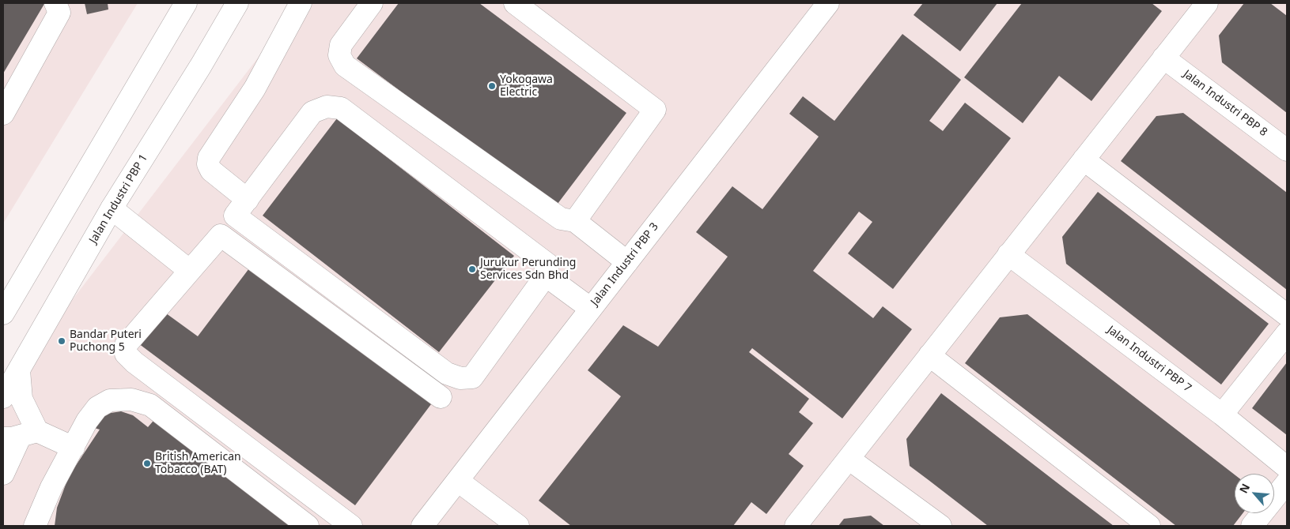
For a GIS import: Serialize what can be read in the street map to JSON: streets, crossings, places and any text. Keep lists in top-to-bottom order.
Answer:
{
  "streets": {
    "street": [
      "Jalan Industri PBP 8",
      "Jalan Industri PBP 1",
      "Jalan Industri PBP 3",
      "Jalan Industri PBP 7"
    ]
  },
  "places": [
    "Yokogawa Electric",
    "Jurukur Perunding Services Sdn Bhd",
    "Bandar Puteri Puchong 5",
    "British American Tobacco (BAT)"
  ],
  "north": "top left"
}
